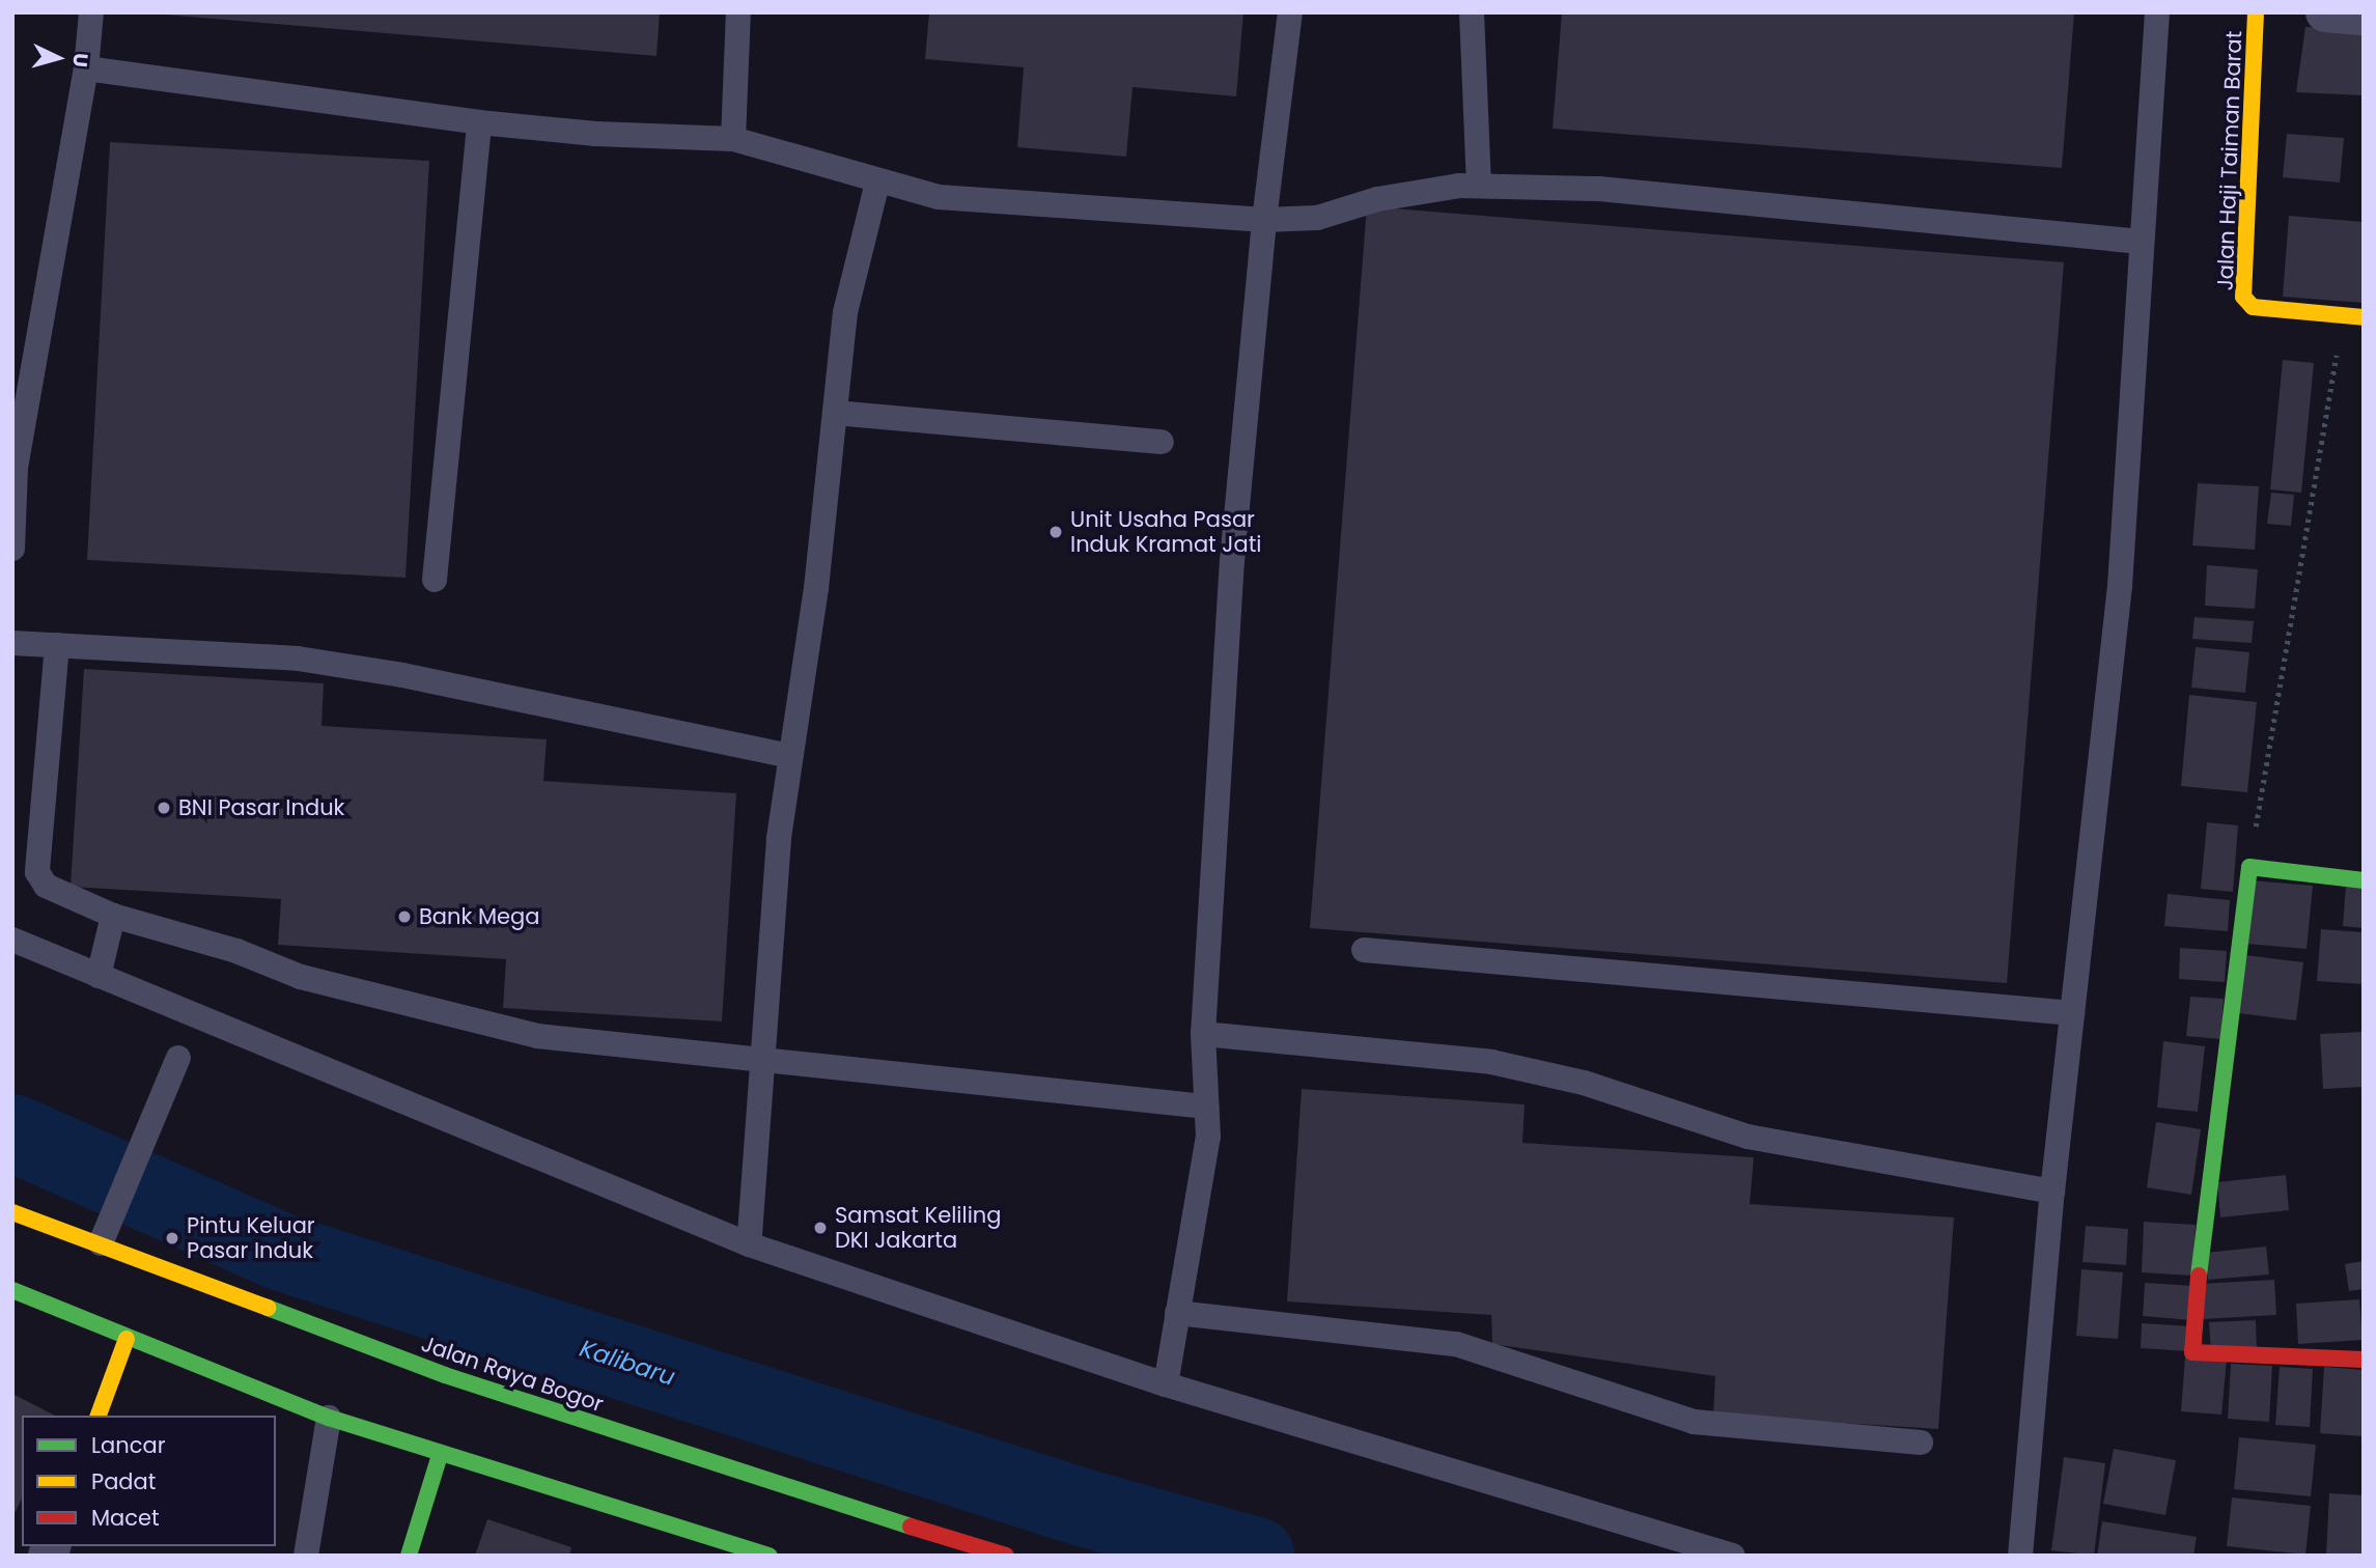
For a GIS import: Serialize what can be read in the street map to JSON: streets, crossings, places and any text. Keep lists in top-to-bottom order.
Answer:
{
  "streets": {
    "main road": ["Jalan Haji Taiman Barat", "Jalan Raya Bogor"]
  },
  "water": ["Kalibaru"],
  "places": [
    "Unit Usaha Pasar Induk Kramat Jati",
    "BNI Pasar Induk",
    "Bank Mega",
    "Samsat Keliling DKI Jakarta",
    "Pintu Keluar Pasar Induk"
  ],
  "legend": ["Lancar", "Padat", "Macet"],
  "north": "right"
}
